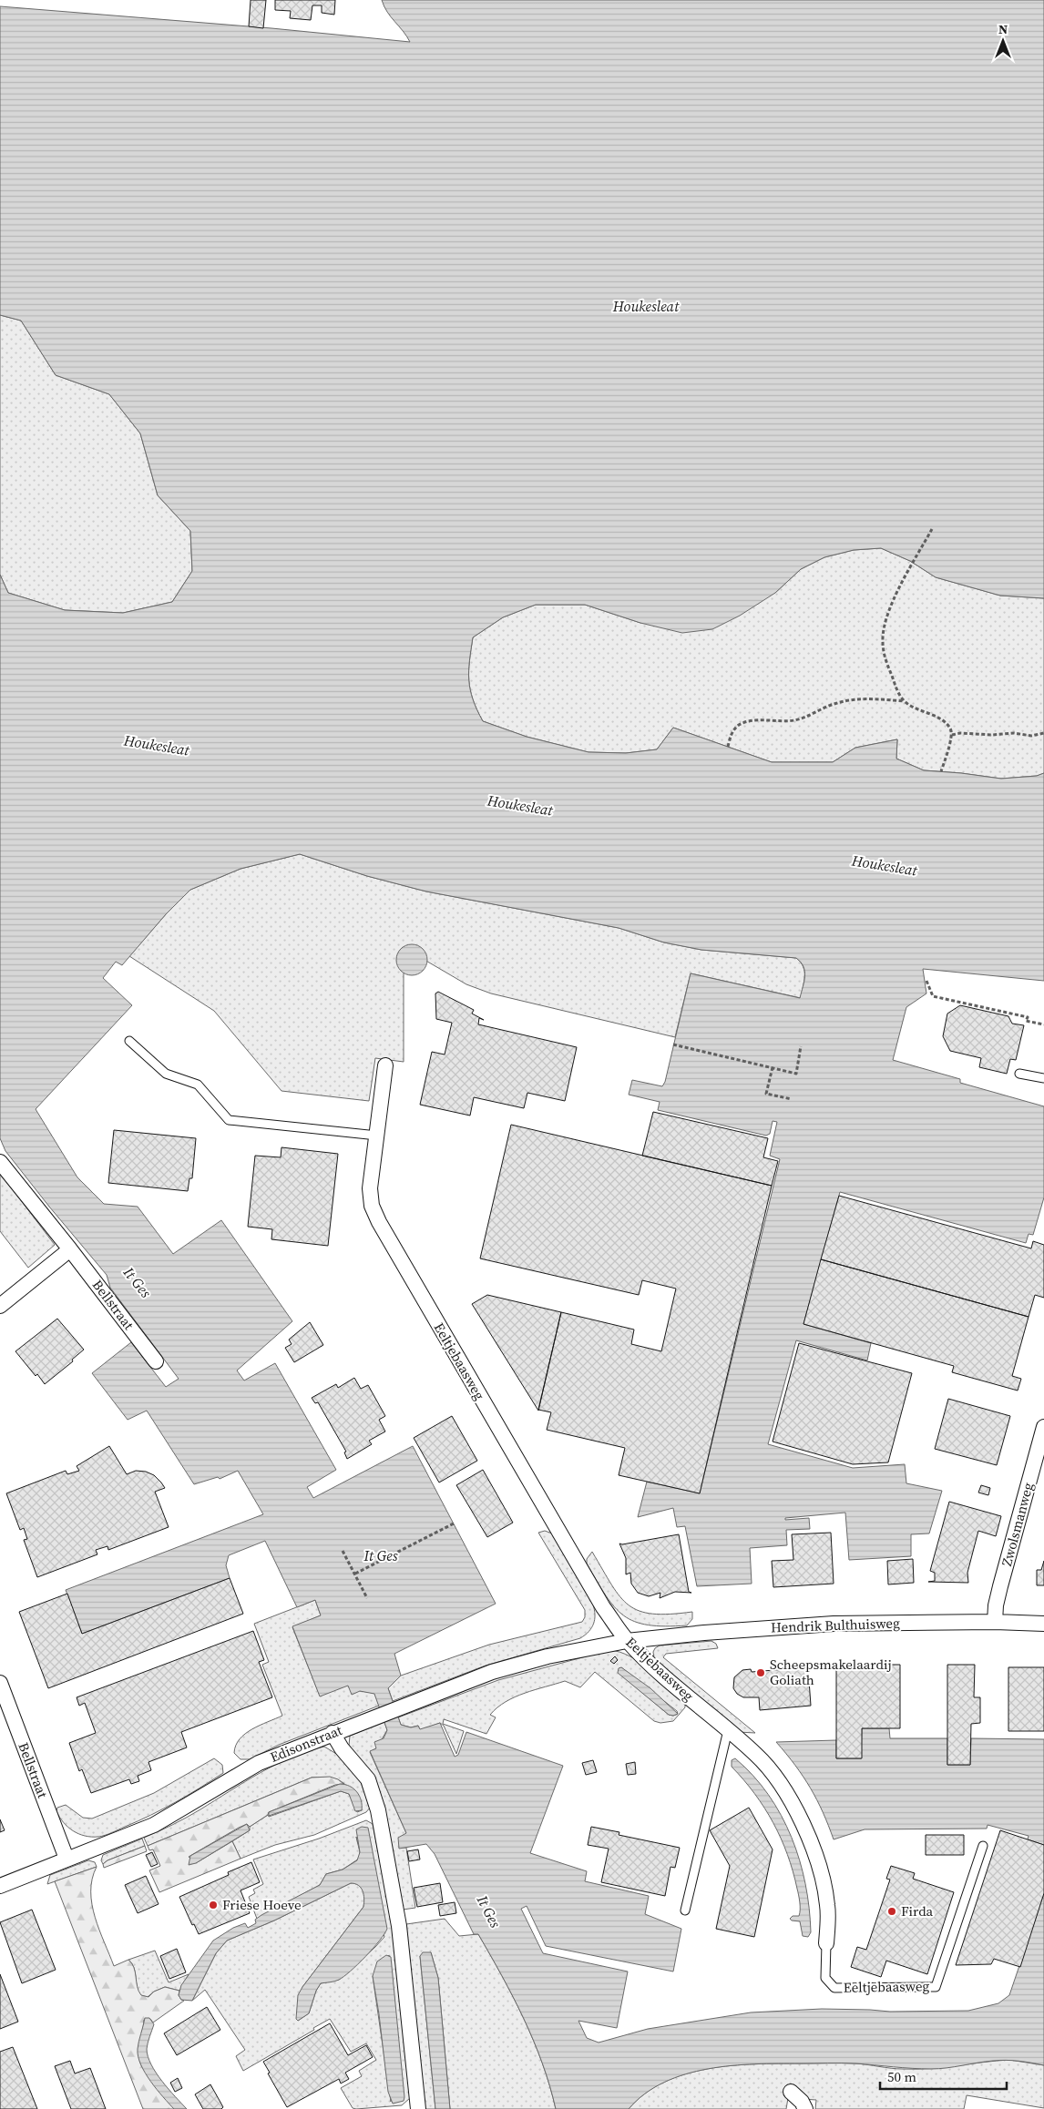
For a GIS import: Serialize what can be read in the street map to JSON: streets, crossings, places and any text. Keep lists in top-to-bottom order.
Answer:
{
  "streets": {
    "street": [
      "Bellstraat",
      "Eeltjebaasweg",
      "Zwolsmanweg",
      "Hendrik Bulthuisweg",
      "Edisonstraat"
    ]
  },
  "crossings": [
    ["Bellstraat", "Edisonstraat"],
    ["Eeltjebaasweg", "Hendrik Bulthuisweg"],
    ["Eeltjebaasweg", "Edisonstraat"],
    ["Zwolsmanweg", "Hendrik Bulthuisweg"],
    ["Hendrik Bulthuisweg", "Edisonstraat"]
  ],
  "water": ["Houkesleat", "It Ges"],
  "places": ["Scheepsmakelaardij Goliath", "Friese Hoeve", "Firda"],
  "scale_bar": "50 m",
  "north": "top"
}
